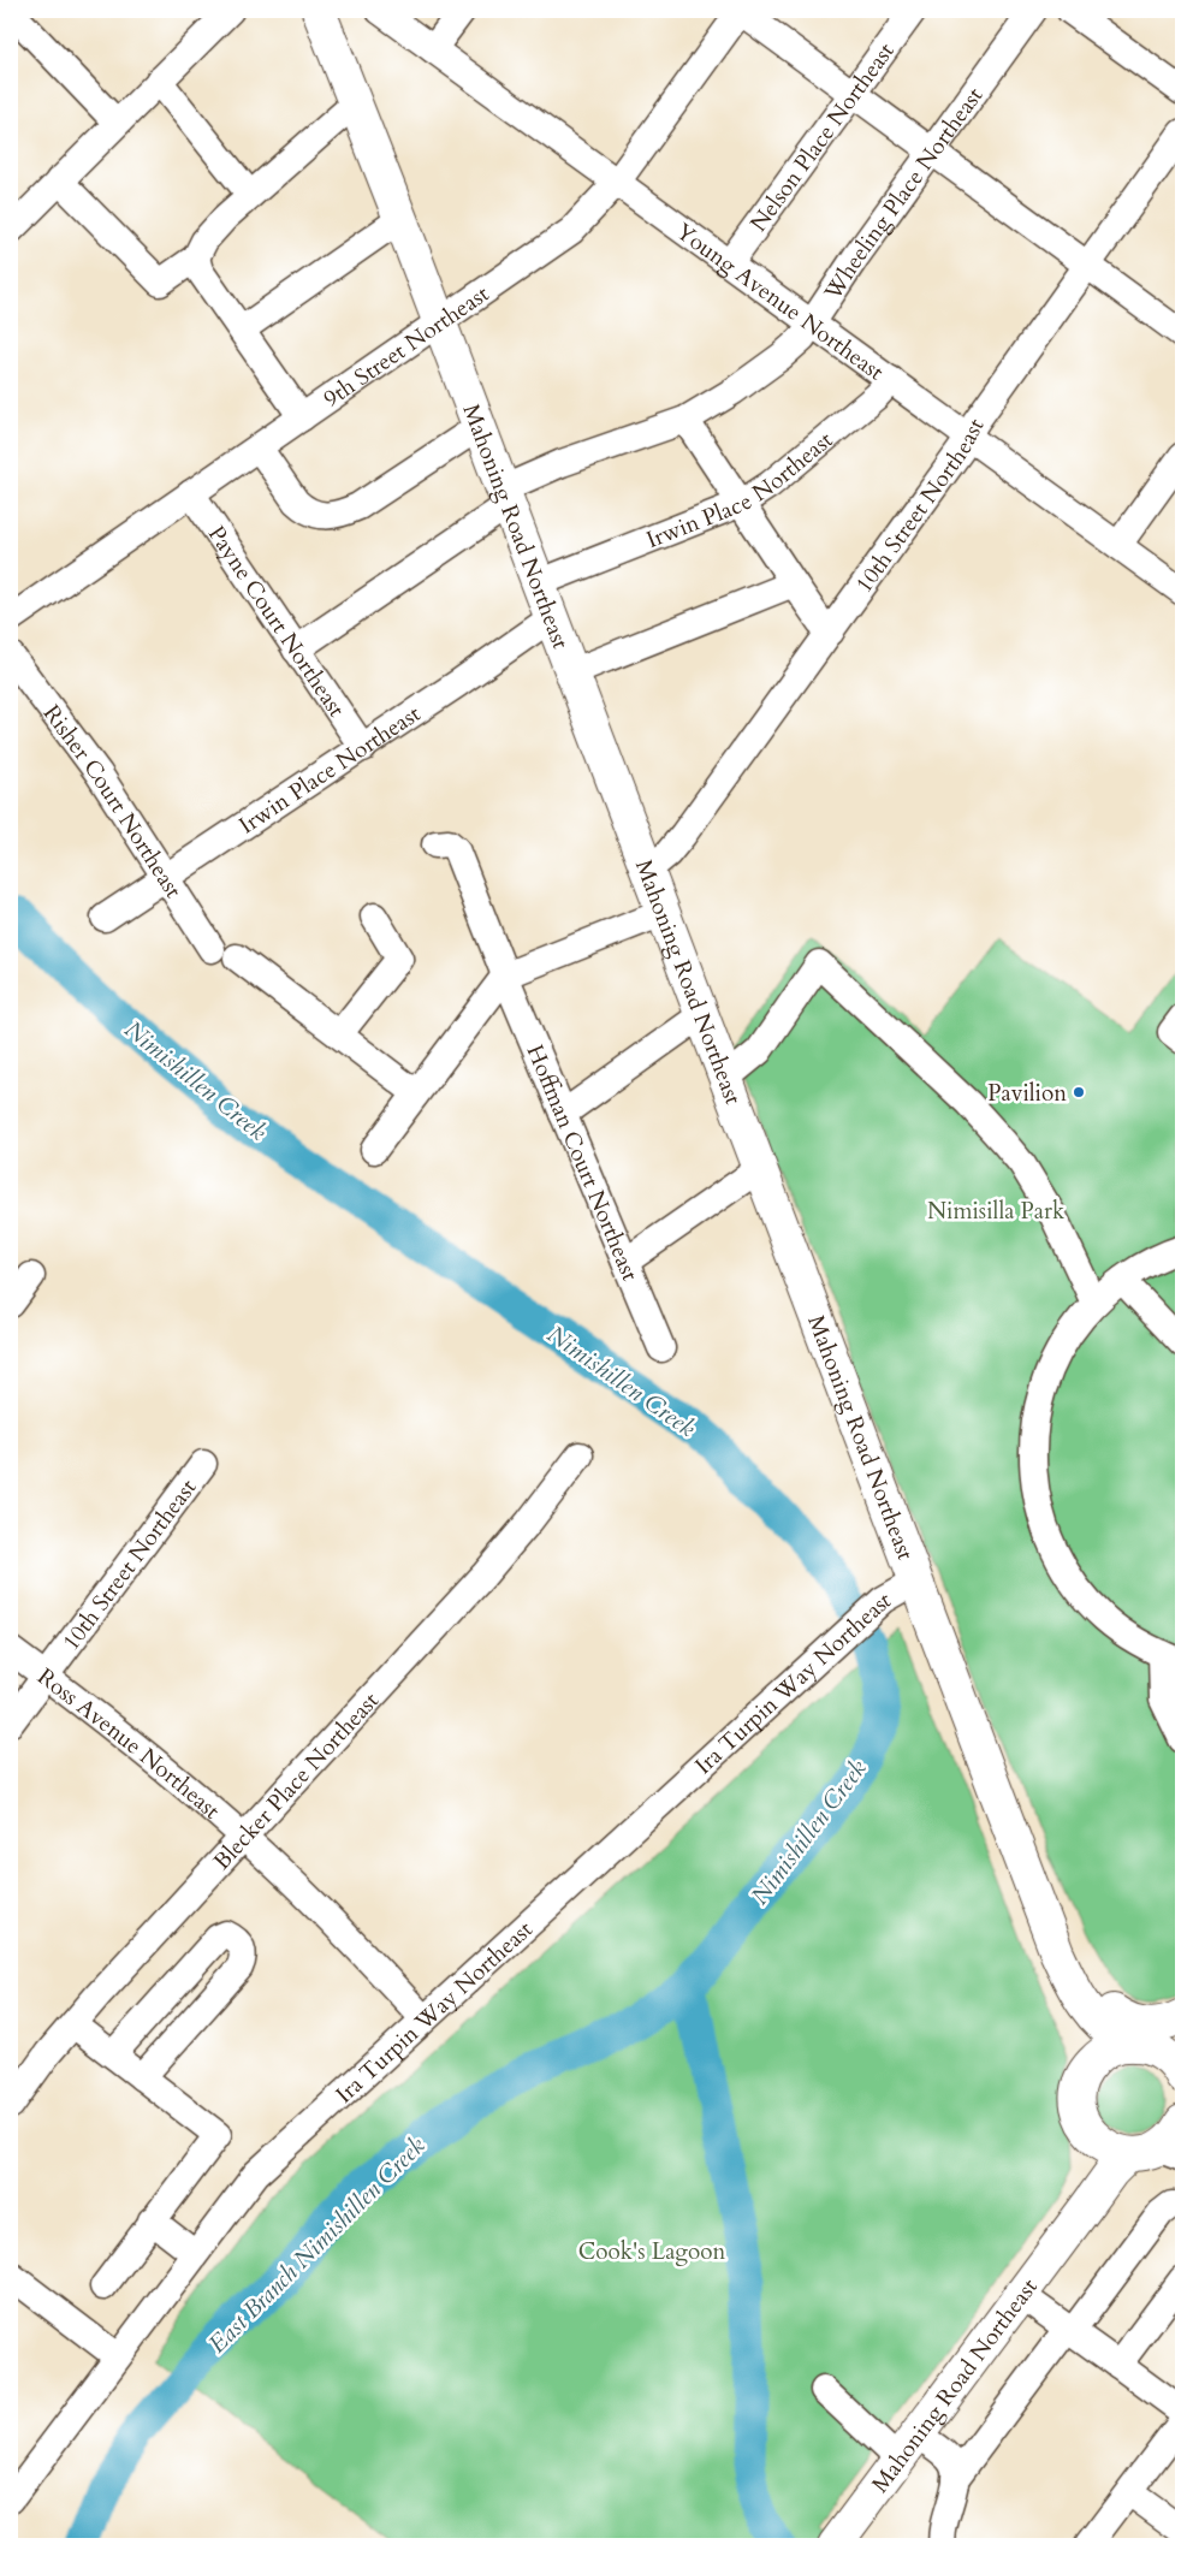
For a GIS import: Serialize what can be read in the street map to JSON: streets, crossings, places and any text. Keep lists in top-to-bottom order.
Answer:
{
  "streets": {
    "main road": ["Mahoning Road Northeast"],
    "street": [
      "Nelson Place Northeast",
      "Wheeling Place Northeast",
      "Young Avenue Northeast",
      "9th Street Northeast",
      "Irwin Place Northeast",
      "10th Street Northeast",
      "Payne Court Northeast",
      "Risher Court Northeast",
      "Hoffman Court Northeast",
      "Ira Turpin Way Northeast",
      "Ross Avenue Northeast",
      "Blecker Place Northeast"
    ]
  },
  "crossings": [
    ["Nelson Place Northeast", "Young Avenue Northeast"],
    ["Wheeling Place Northeast", "Young Avenue Northeast"],
    ["Wheeling Place Northeast", "Mahoning Road Northeast"],
    ["Wheeling Place Northeast", "Payne Court Northeast"],
    ["Young Avenue Northeast", "9th Street Northeast"],
    ["Young Avenue Northeast", "Irwin Place Northeast"],
    ["Young Avenue Northeast", "10th Street Northeast"],
    ["9th Street Northeast", "Mahoning Road Northeast"],
    ["9th Street Northeast", "Payne Court Northeast"],
    ["Irwin Place Northeast", "Mahoning Road Northeast"],
    ["Irwin Place Northeast", "Payne Court Northeast"],
    ["Irwin Place Northeast", "Risher Court Northeast"],
    ["10th Street Northeast", "Mahoning Road Northeast"],
    ["10th Street Northeast", "Ross Avenue Northeast"],
    ["Mahoning Road Northeast", "Ira Turpin Way Northeast"],
    ["Ira Turpin Way Northeast", "Ross Avenue Northeast"],
    ["Ross Avenue Northeast", "Blecker Place Northeast"]
  ],
  "water": ["Nimishillen Creek", "East Branch Nimishillen Creek"],
  "parks": ["Nimisilla Park", "Cook's Lagoon"],
  "places": ["Pavilion"]
}
